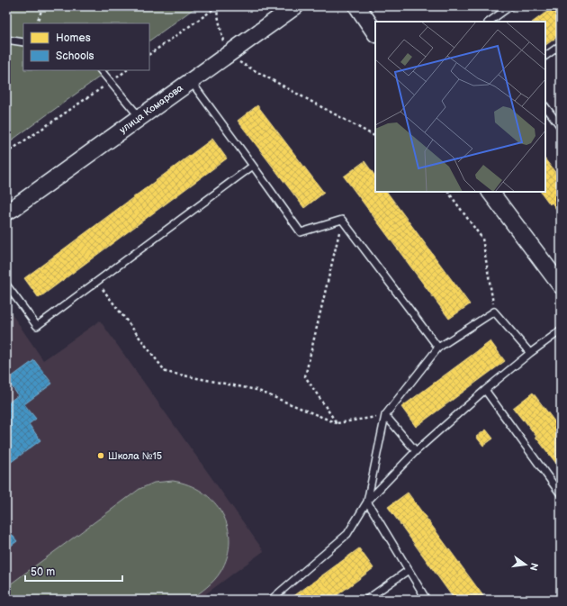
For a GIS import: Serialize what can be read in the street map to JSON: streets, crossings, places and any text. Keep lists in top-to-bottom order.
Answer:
{
  "streets": {
    "street": ["улица Комарова"]
  },
  "places": ["Школа №15"],
  "legend": ["Homes", "Schools"],
  "scale_bar": "50 m",
  "north": "right"
}
